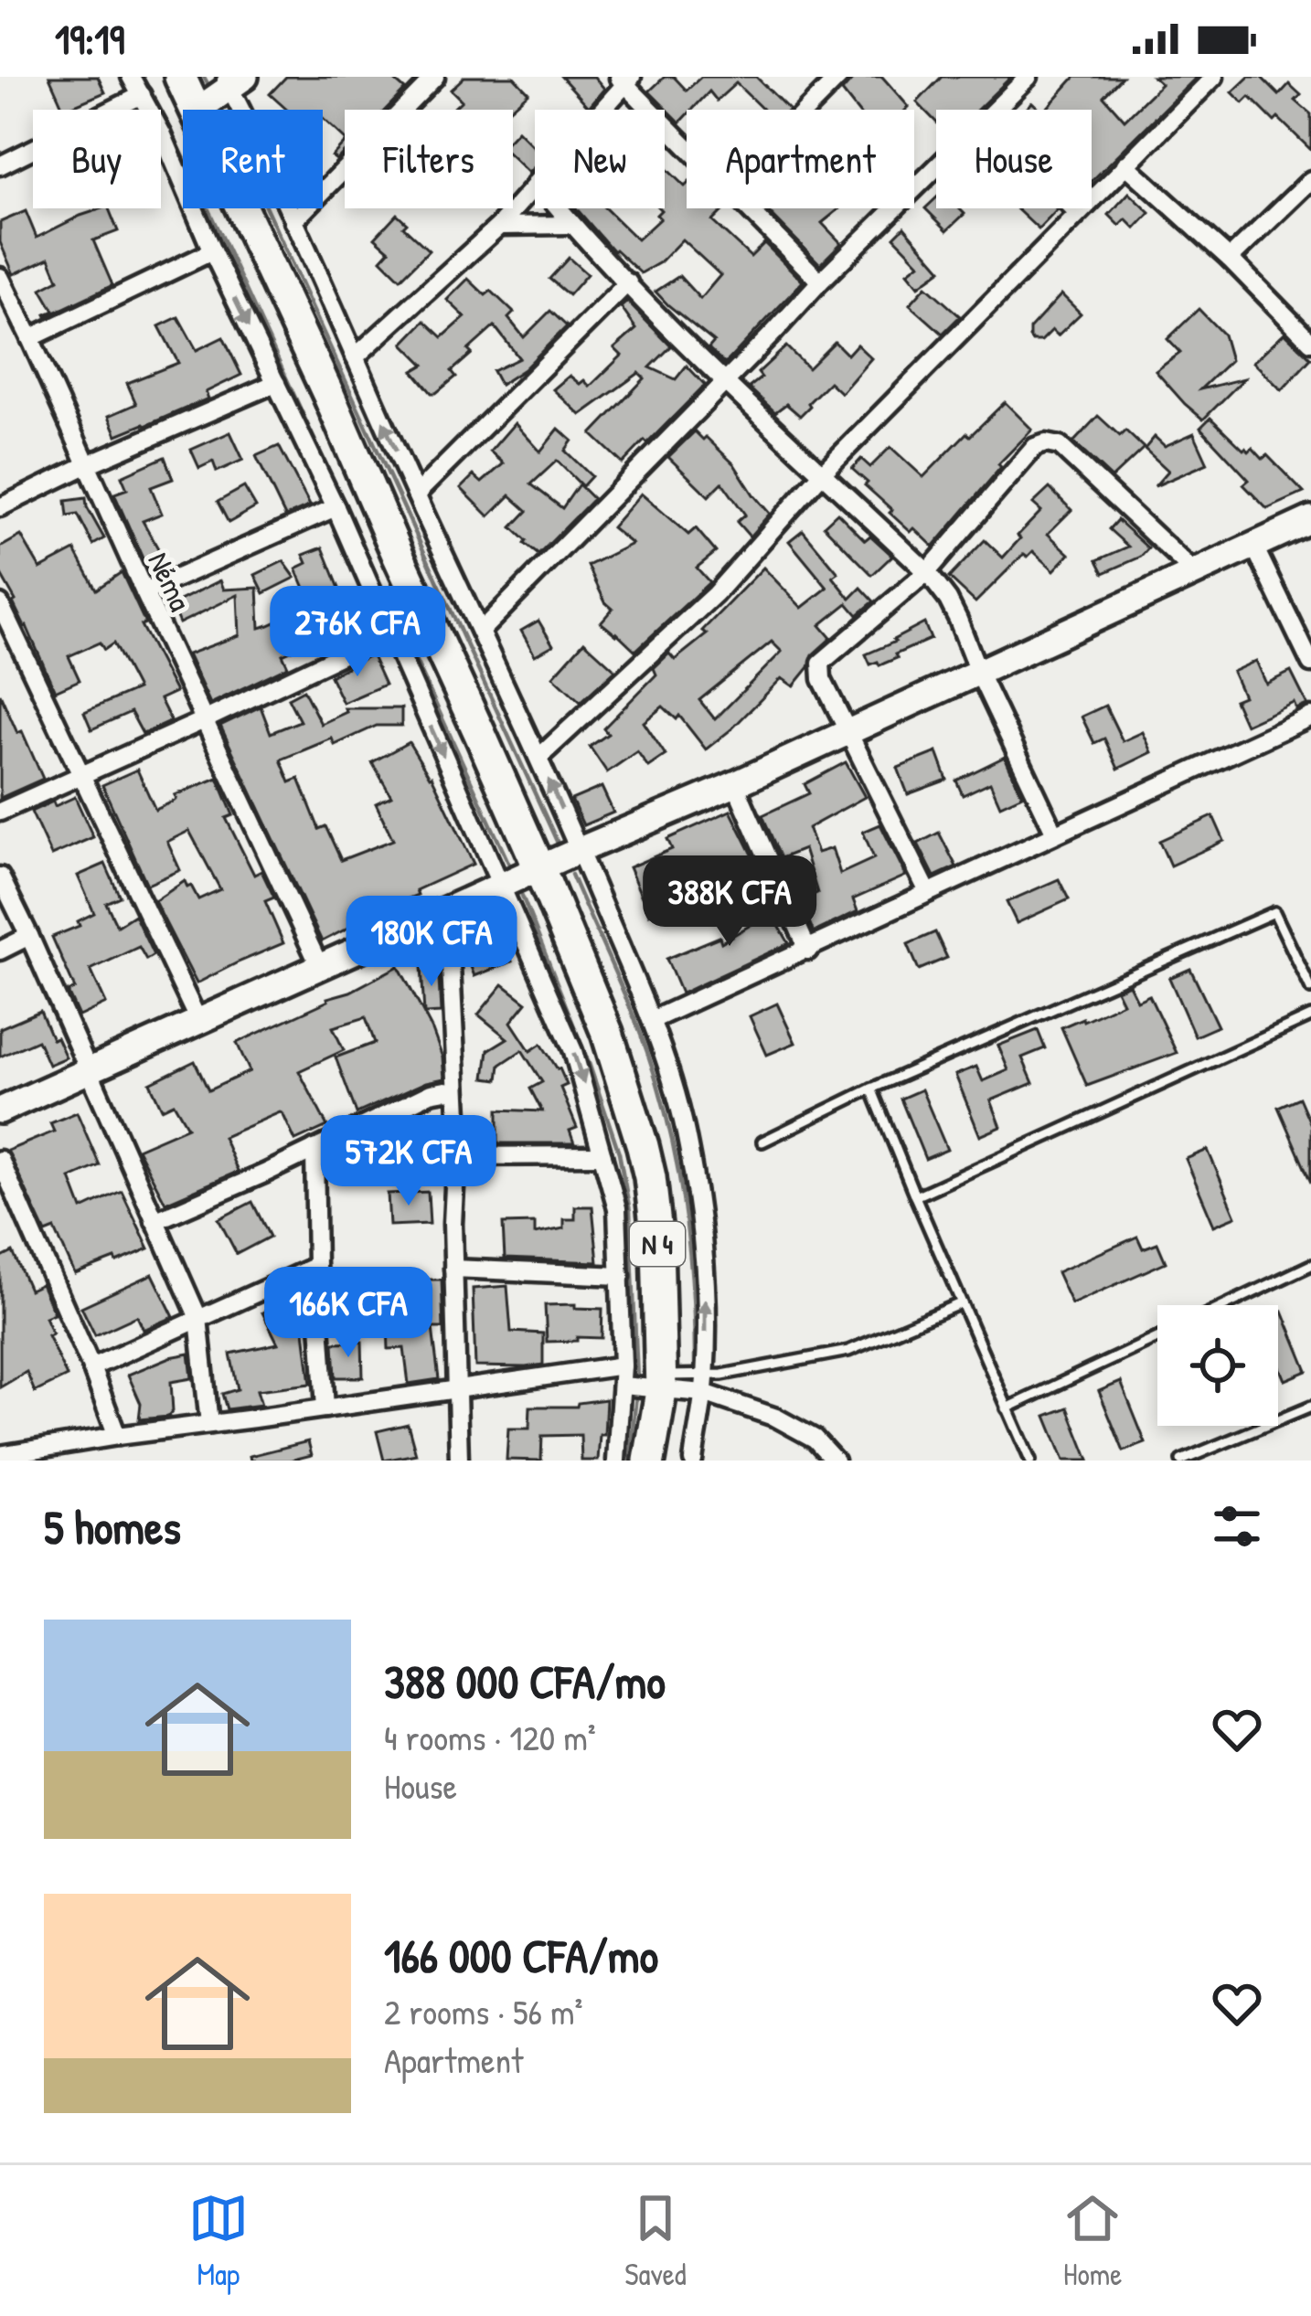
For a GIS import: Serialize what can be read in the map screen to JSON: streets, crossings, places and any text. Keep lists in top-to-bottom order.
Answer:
{
  "streets": {
    "highway": ["N 4"],
    "street": ["Néma"]
  },
  "page": {
    "status": "19:19",
    "chip": [
      "Buy",
      "Rent",
      "Filters",
      "New",
      "Apartment",
      "House"
    ],
    "price": [
      "276K CFA",
      "388K CFA",
      "180K CFA",
      "572K CFA",
      "166K CFA"
    ],
    "heading": "5 homes",
    "list": [
      {
        "name": "388 000 CFA/mo",
        "note": "4 rooms · 120 m² · House"
      },
      {
        "name": "166 000 CFA/mo",
        "note": "2 rooms · 56 m² · Apartment"
      }
    ],
    "tabs": ["Map", "Saved", "Home"]
  }
}
